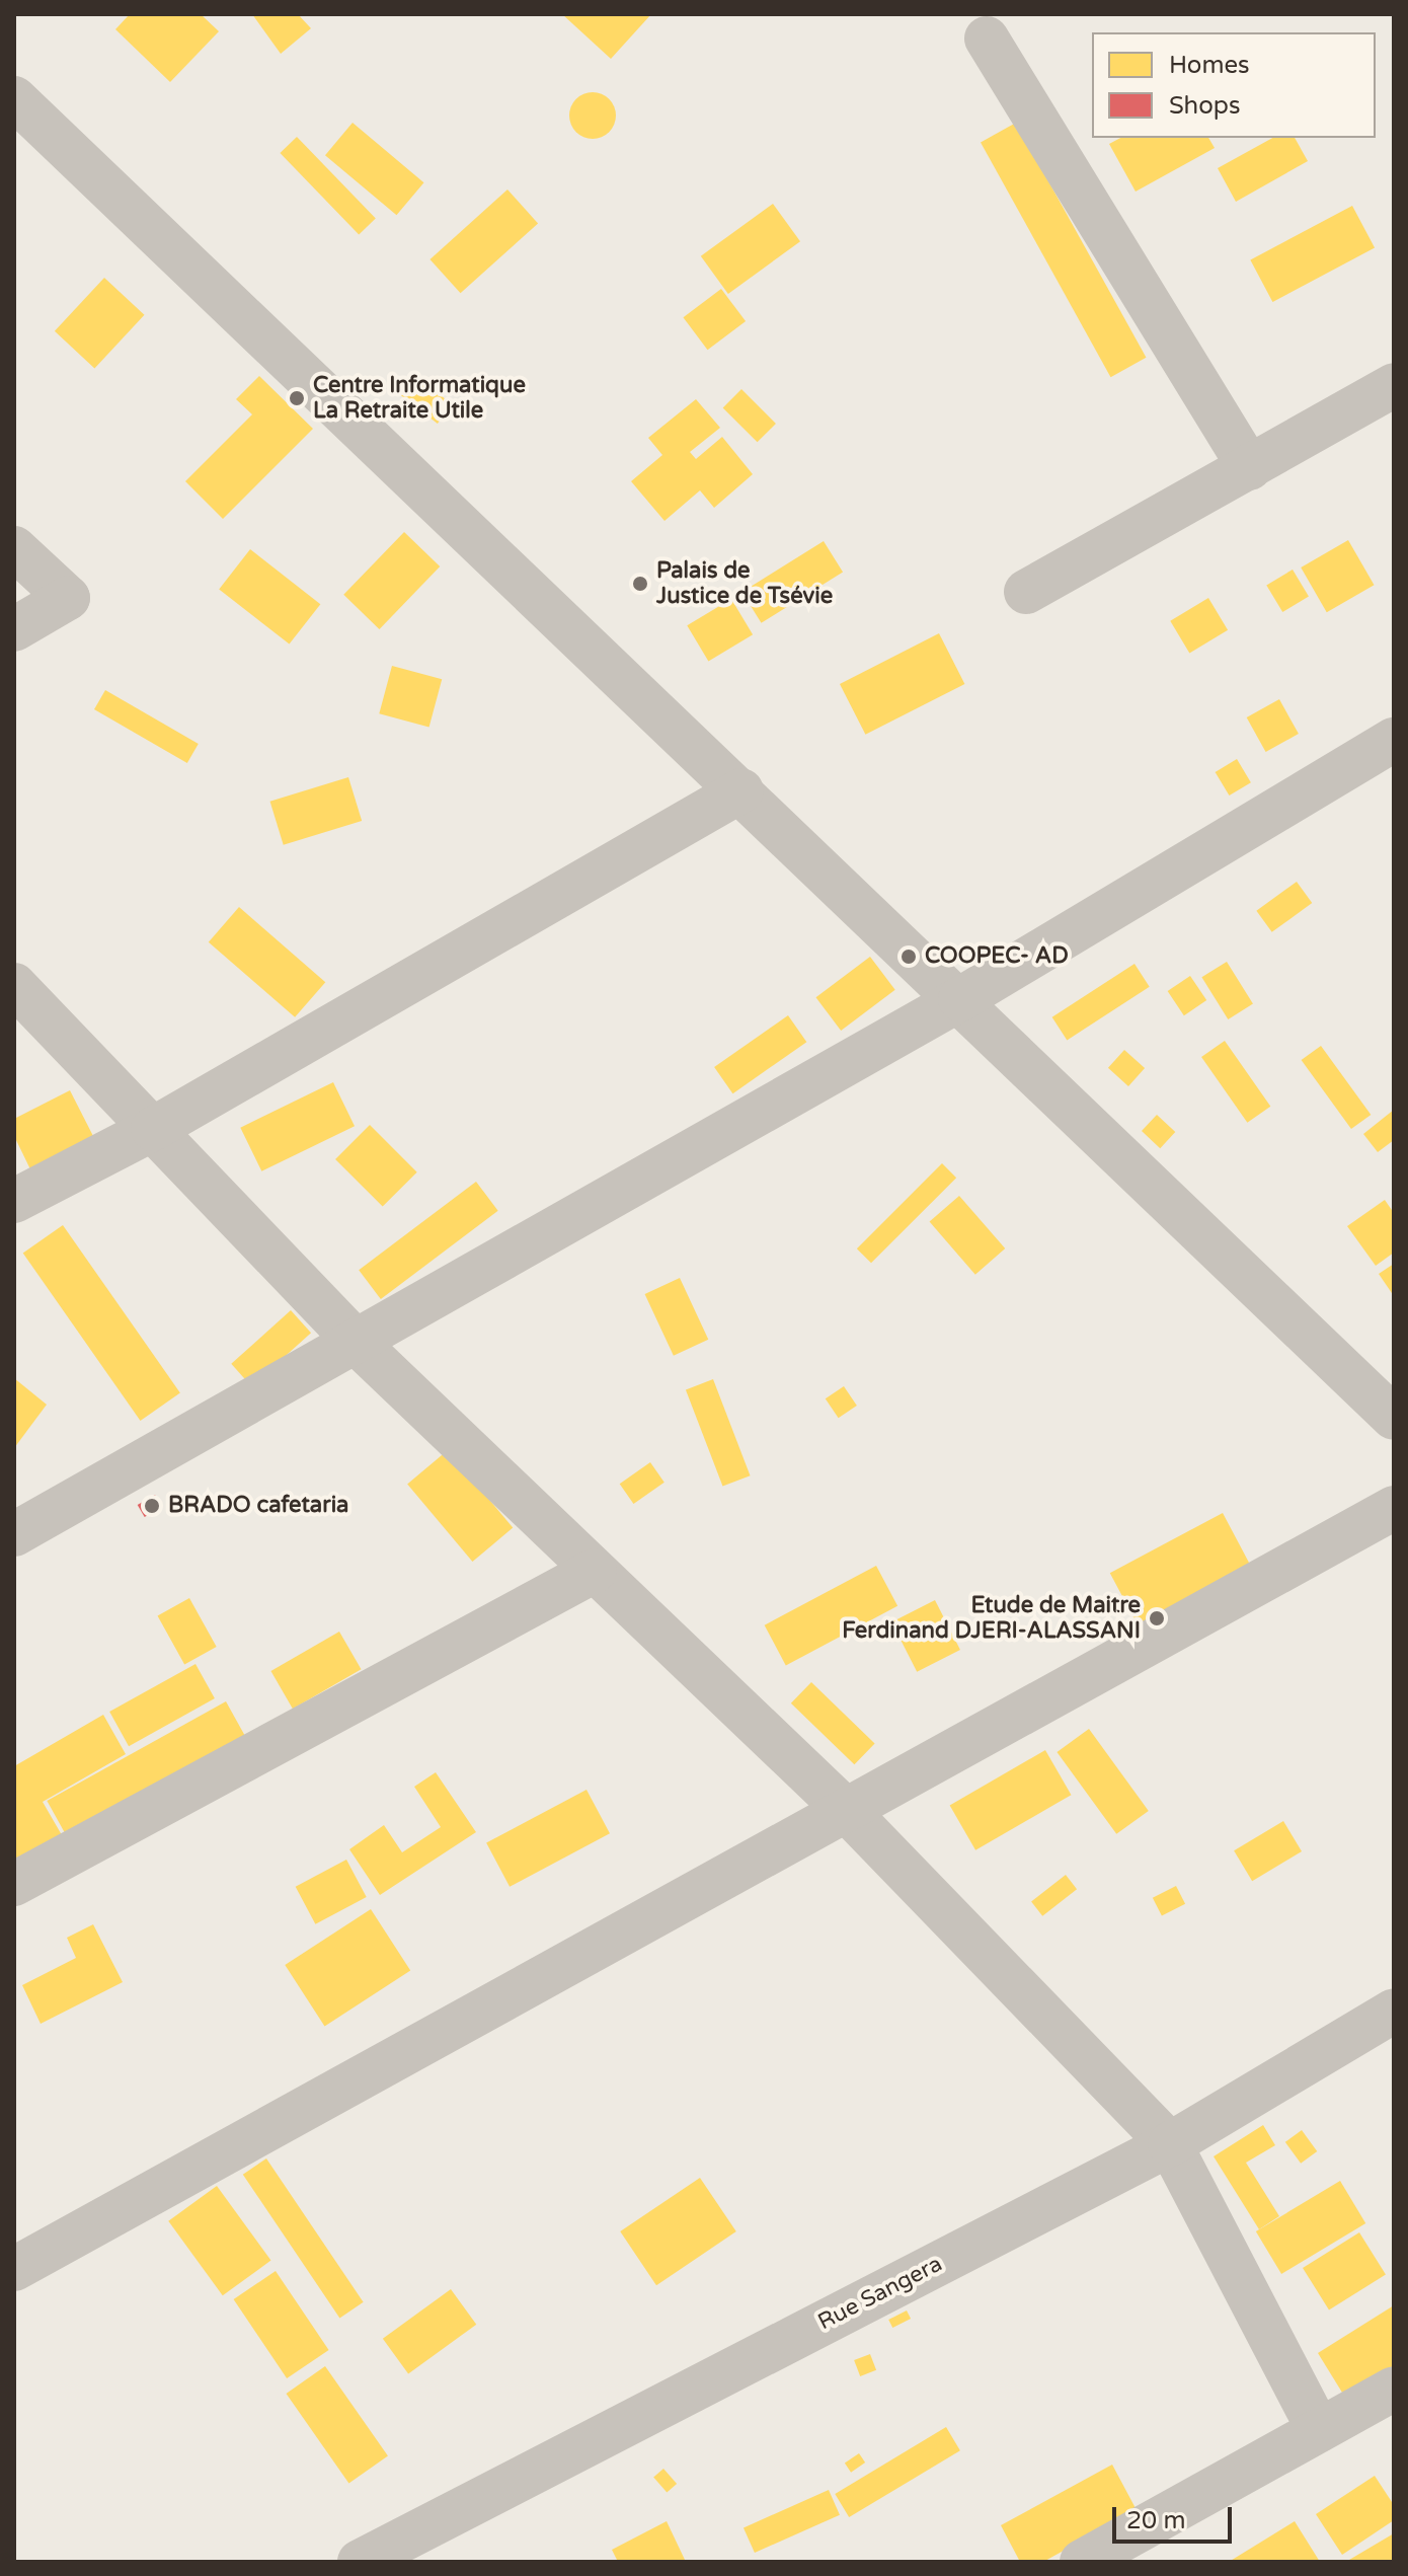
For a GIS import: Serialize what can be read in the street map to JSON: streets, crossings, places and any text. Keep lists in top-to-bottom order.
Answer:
{
  "streets": {
    "street": ["Rue Sangera"]
  },
  "places": [
    "Centre Informatique La Retraite Utile",
    "Palais de Justice de Tsévie",
    "COOPEC- AD",
    "BRADO cafetaria",
    "Etude de Maitre Ferdinand DJERI-ALASSANI"
  ],
  "legend": ["Homes", "Shops"],
  "scale_bar": "20 m"
}
